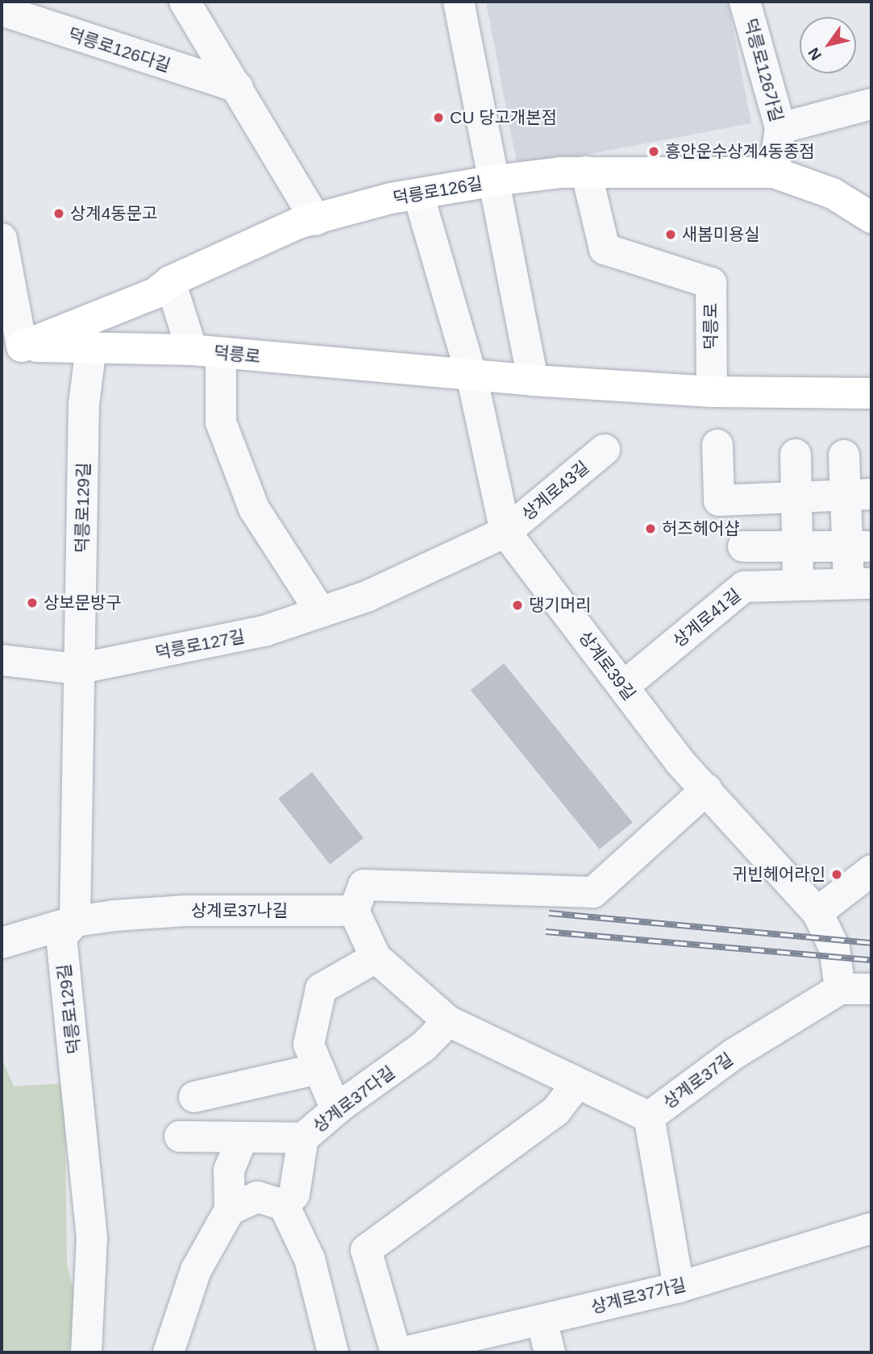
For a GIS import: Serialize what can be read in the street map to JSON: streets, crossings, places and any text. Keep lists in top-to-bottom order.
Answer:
{
  "streets": {
    "main road": ["덕릉로126길", "덕릉로"],
    "street": [
      "덕릉로126다길",
      "덕릉로126가길",
      "상계로43길",
      "덕릉로129길",
      "상계로41길",
      "덕릉로127길",
      "상계로39길",
      "상계로37나길",
      "상계로37길",
      "상계로37다길",
      "상계로37가길"
    ]
  },
  "crossings": [
    ["덕릉로126가길", "덕릉로126길"],
    ["덕릉로126길", "덕릉로"],
    ["덕릉로", "덕릉로129길"],
    ["덕릉로", "상계로39길"],
    ["상계로43길", "덕릉로127길"],
    ["상계로43길", "상계로39길"],
    ["덕릉로129길", "덕릉로127길"],
    ["덕릉로129길", "상계로37나길"],
    ["상계로41길", "상계로39길"],
    ["덕릉로127길", "상계로39길"],
    ["상계로39길", "상계로37길"],
    ["상계로37길", "상계로37가길"]
  ],
  "places": [
    "CU 당고개본점",
    "흥안운수상계4동종점",
    "상계4동문고",
    "새봄미용실",
    "허즈헤어샵",
    "상보문방구",
    "댕기머리",
    "귀빈헤어라인"
  ],
  "north": "bottom left"
}
